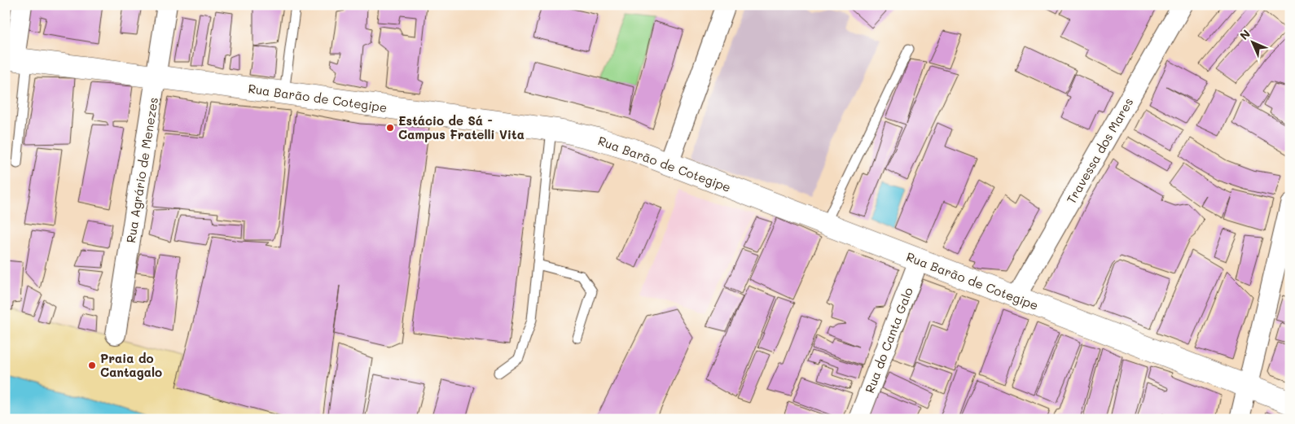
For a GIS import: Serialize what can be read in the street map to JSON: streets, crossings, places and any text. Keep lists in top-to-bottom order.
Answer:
{
  "streets": {
    "street": [
      "Rua Barão de Cotegipe",
      "Travessa dos Mares",
      "Rua Agrário de Menezes",
      "Rua do Canta Galo"
    ]
  },
  "crossings": [
    ["Rua Barão de Cotegipe", "Travessa dos Mares"],
    ["Rua Barão de Cotegipe", "Rua Agrário de Menezes"],
    ["Rua Barão de Cotegipe", "Rua do Canta Galo"]
  ],
  "places": ["Estácio de Sá - Campus Fratelli Vita", "Praia do Cantagalo"],
  "north": "top left"
}
